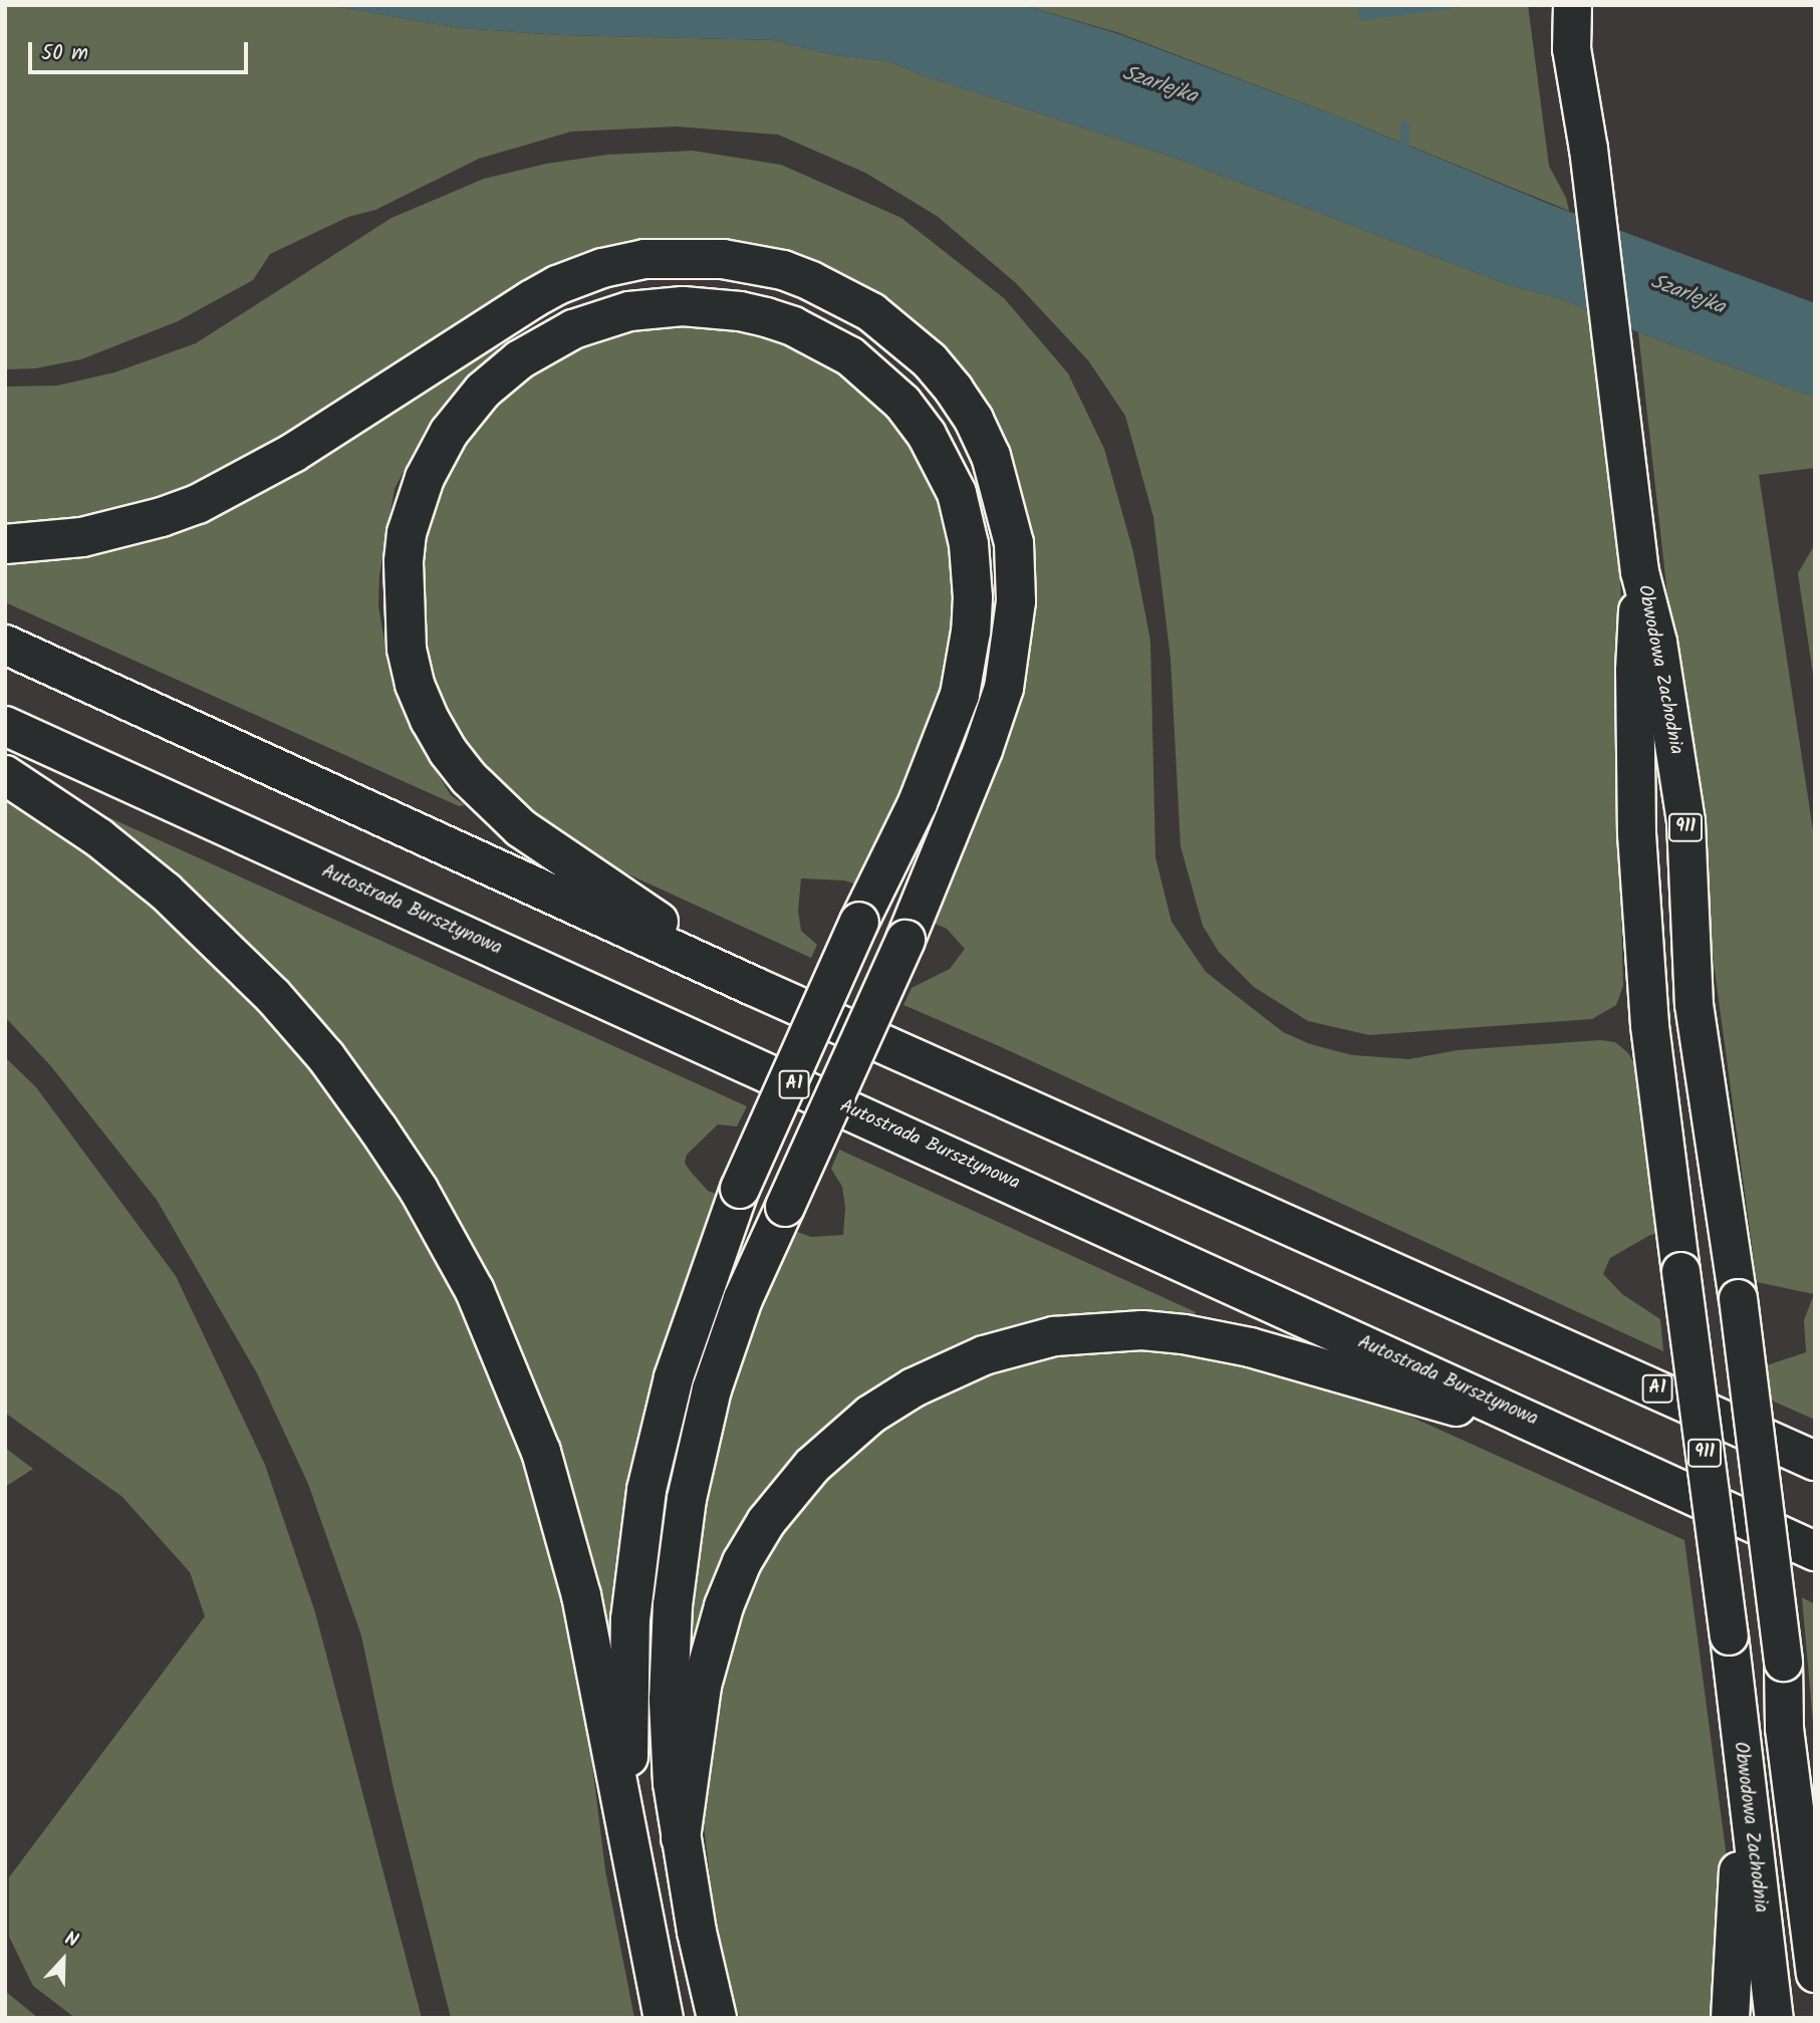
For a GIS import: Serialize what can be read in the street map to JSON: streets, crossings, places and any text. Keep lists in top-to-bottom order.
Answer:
{
  "streets": {
    "highway": ["Autostrada Bursztynowa", "A1"],
    "main road": ["Obwodowa Zachodnia", "911"]
  },
  "crossings": [
    ["Obwodowa Zachodnia", "911"]
  ],
  "water": ["Szarlejka"],
  "scale_bar": "50 m",
  "north": "top"
}
